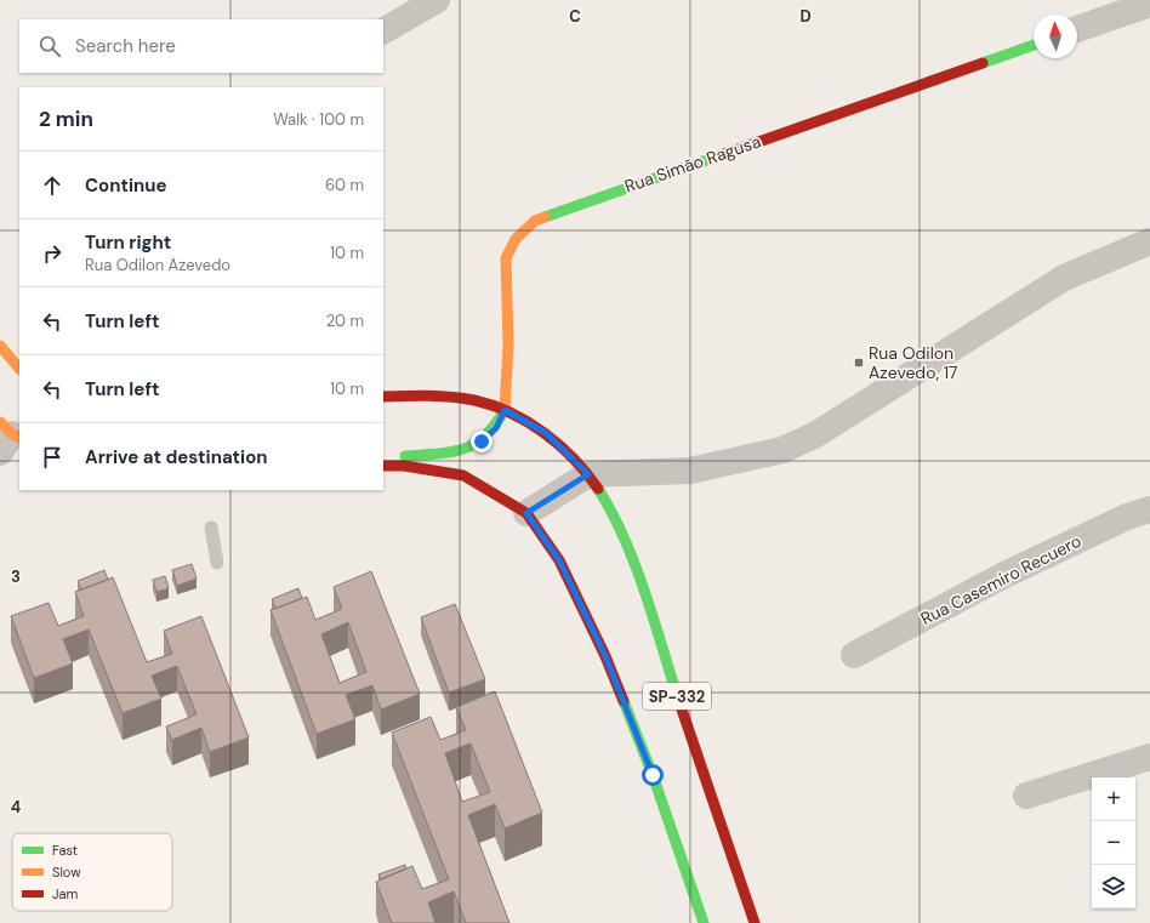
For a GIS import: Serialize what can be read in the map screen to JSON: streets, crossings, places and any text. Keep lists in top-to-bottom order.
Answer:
{
  "streets": {
    "main road": ["Rua Simão Ragusa", "SP-332"],
    "street": ["Rua Casemiro Recuero"]
  },
  "crossings": [
    ["Rua Simão Ragusa", "SP-332"]
  ],
  "places": {
    "transit": ["Rua Odilon Azevedo, 17"]
  },
  "legend": ["Fast", "Slow", "Jam"],
  "north": "top",
  "page": {
    "search": "Search here",
    "heading": ["2 min", "Walk · 100 m"],
    "list": [
      ["Continue", "60 m"],
      ["Turn right", "Rua Odilon Azevedo", "10 m"],
      ["Turn left", "20 m"],
      ["Turn left", "10 m"],
      "Arrive at destination"
    ],
    "map_buttons": ["+", "−"]
  },
  "grid": {
    "columns": ["C", "D"],
    "rows": ["3", "4"]
  }
}
